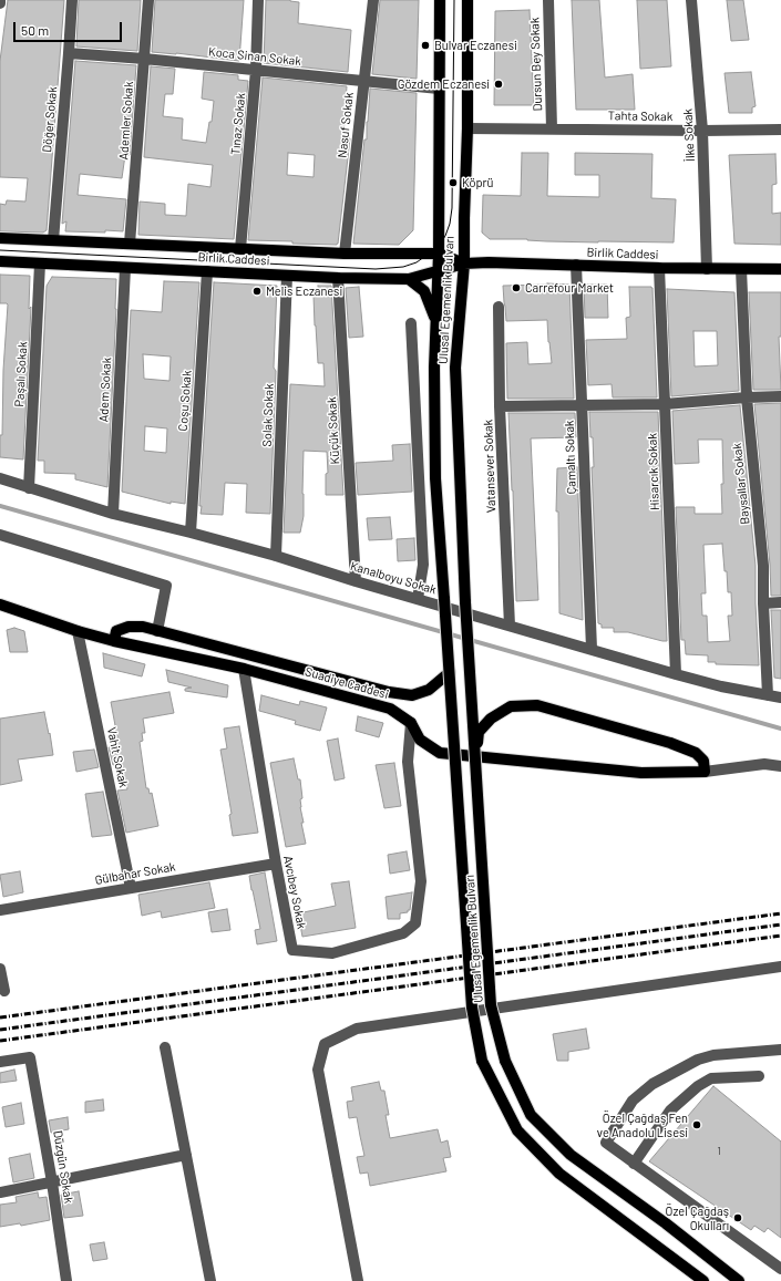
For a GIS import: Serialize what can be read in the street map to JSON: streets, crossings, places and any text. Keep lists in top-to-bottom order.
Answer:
{
  "streets": {
    "main road": ["Birlik Caddesi", "Ulusal Egemenlik Bulvarı", "Suadiye Caddesi"],
    "street": [
      "Koca Sinan Sokak",
      "Dursun Bey Sokak",
      "Tahta Sokak",
      "Döğer Sokak",
      "Ademler Sokak",
      "Tınaz Sokak",
      "Nasuf Sokak",
      "İlke Sokak",
      "Paşalı Sokak",
      "Adem Sokak",
      "Coşu Sokak",
      "Solak Sokak",
      "Küçük Sokak",
      "Çamaltı Sokak",
      "Vatansever Sokak",
      "Hisarcık Sokak",
      "Baysallar Sokak",
      "Kanalboyu Sokak",
      "Vahit Sokak",
      "Gülbahar Sokak",
      "Avcıbey Sokak",
      "Düzgün Sokak"
    ]
  },
  "crossings": [
    ["Koca Sinan Sokak", "Döğer Sokak"],
    ["Koca Sinan Sokak", "Ademler Sokak"],
    ["Koca Sinan Sokak", "Tınaz Sokak"],
    ["Koca Sinan Sokak", "Nasuf Sokak"],
    ["Koca Sinan Sokak", "Ulusal Egemenlik Bulvarı"],
    ["Dursun Bey Sokak", "Tahta Sokak"],
    ["Tahta Sokak", "İlke Sokak"],
    ["Tahta Sokak", "Ulusal Egemenlik Bulvarı"],
    ["Döğer Sokak", "Birlik Caddesi"],
    ["Ademler Sokak", "Birlik Caddesi"],
    ["Tınaz Sokak", "Birlik Caddesi"],
    ["Nasuf Sokak", "Birlik Caddesi"],
    ["İlke Sokak", "Birlik Caddesi"],
    ["Birlik Caddesi", "Ulusal Egemenlik Bulvarı"],
    ["Birlik Caddesi", "Paşalı Sokak"],
    ["Birlik Caddesi", "Adem Sokak"],
    ["Birlik Caddesi", "Coşu Sokak"],
    ["Birlik Caddesi", "Solak Sokak"],
    ["Birlik Caddesi", "Küçük Sokak"],
    ["Birlik Caddesi", "Çamaltı Sokak"],
    ["Birlik Caddesi", "Hisarcık Sokak"],
    ["Birlik Caddesi", "Baysallar Sokak"],
    ["Paşalı Sokak", "Kanalboyu Sokak"],
    ["Adem Sokak", "Kanalboyu Sokak"],
    ["Coşu Sokak", "Kanalboyu Sokak"],
    ["Solak Sokak", "Kanalboyu Sokak"],
    ["Küçük Sokak", "Kanalboyu Sokak"],
    ["Çamaltı Sokak", "Kanalboyu Sokak"],
    ["Vatansever Sokak", "Kanalboyu Sokak"],
    ["Hisarcık Sokak", "Kanalboyu Sokak"],
    ["Baysallar Sokak", "Kanalboyu Sokak"],
    ["Suadiye Caddesi", "Vahit Sokak"],
    ["Suadiye Caddesi", "Avcıbey Sokak"],
    ["Vahit Sokak", "Gülbahar Sokak"],
    ["Gülbahar Sokak", "Avcıbey Sokak"]
  ],
  "places": [
    "Bulvar Eczanesi",
    "Gözdem Eczanesi",
    "Köprü",
    "Carrefour Market",
    "Melis Eczanesi",
    "Özel Çağdaş Fen ve Anadolu Lisesi",
    "Özel Çağdaş Okulları"
  ],
  "house_numbers": ["1"],
  "scale_bar": "50 m"
}
